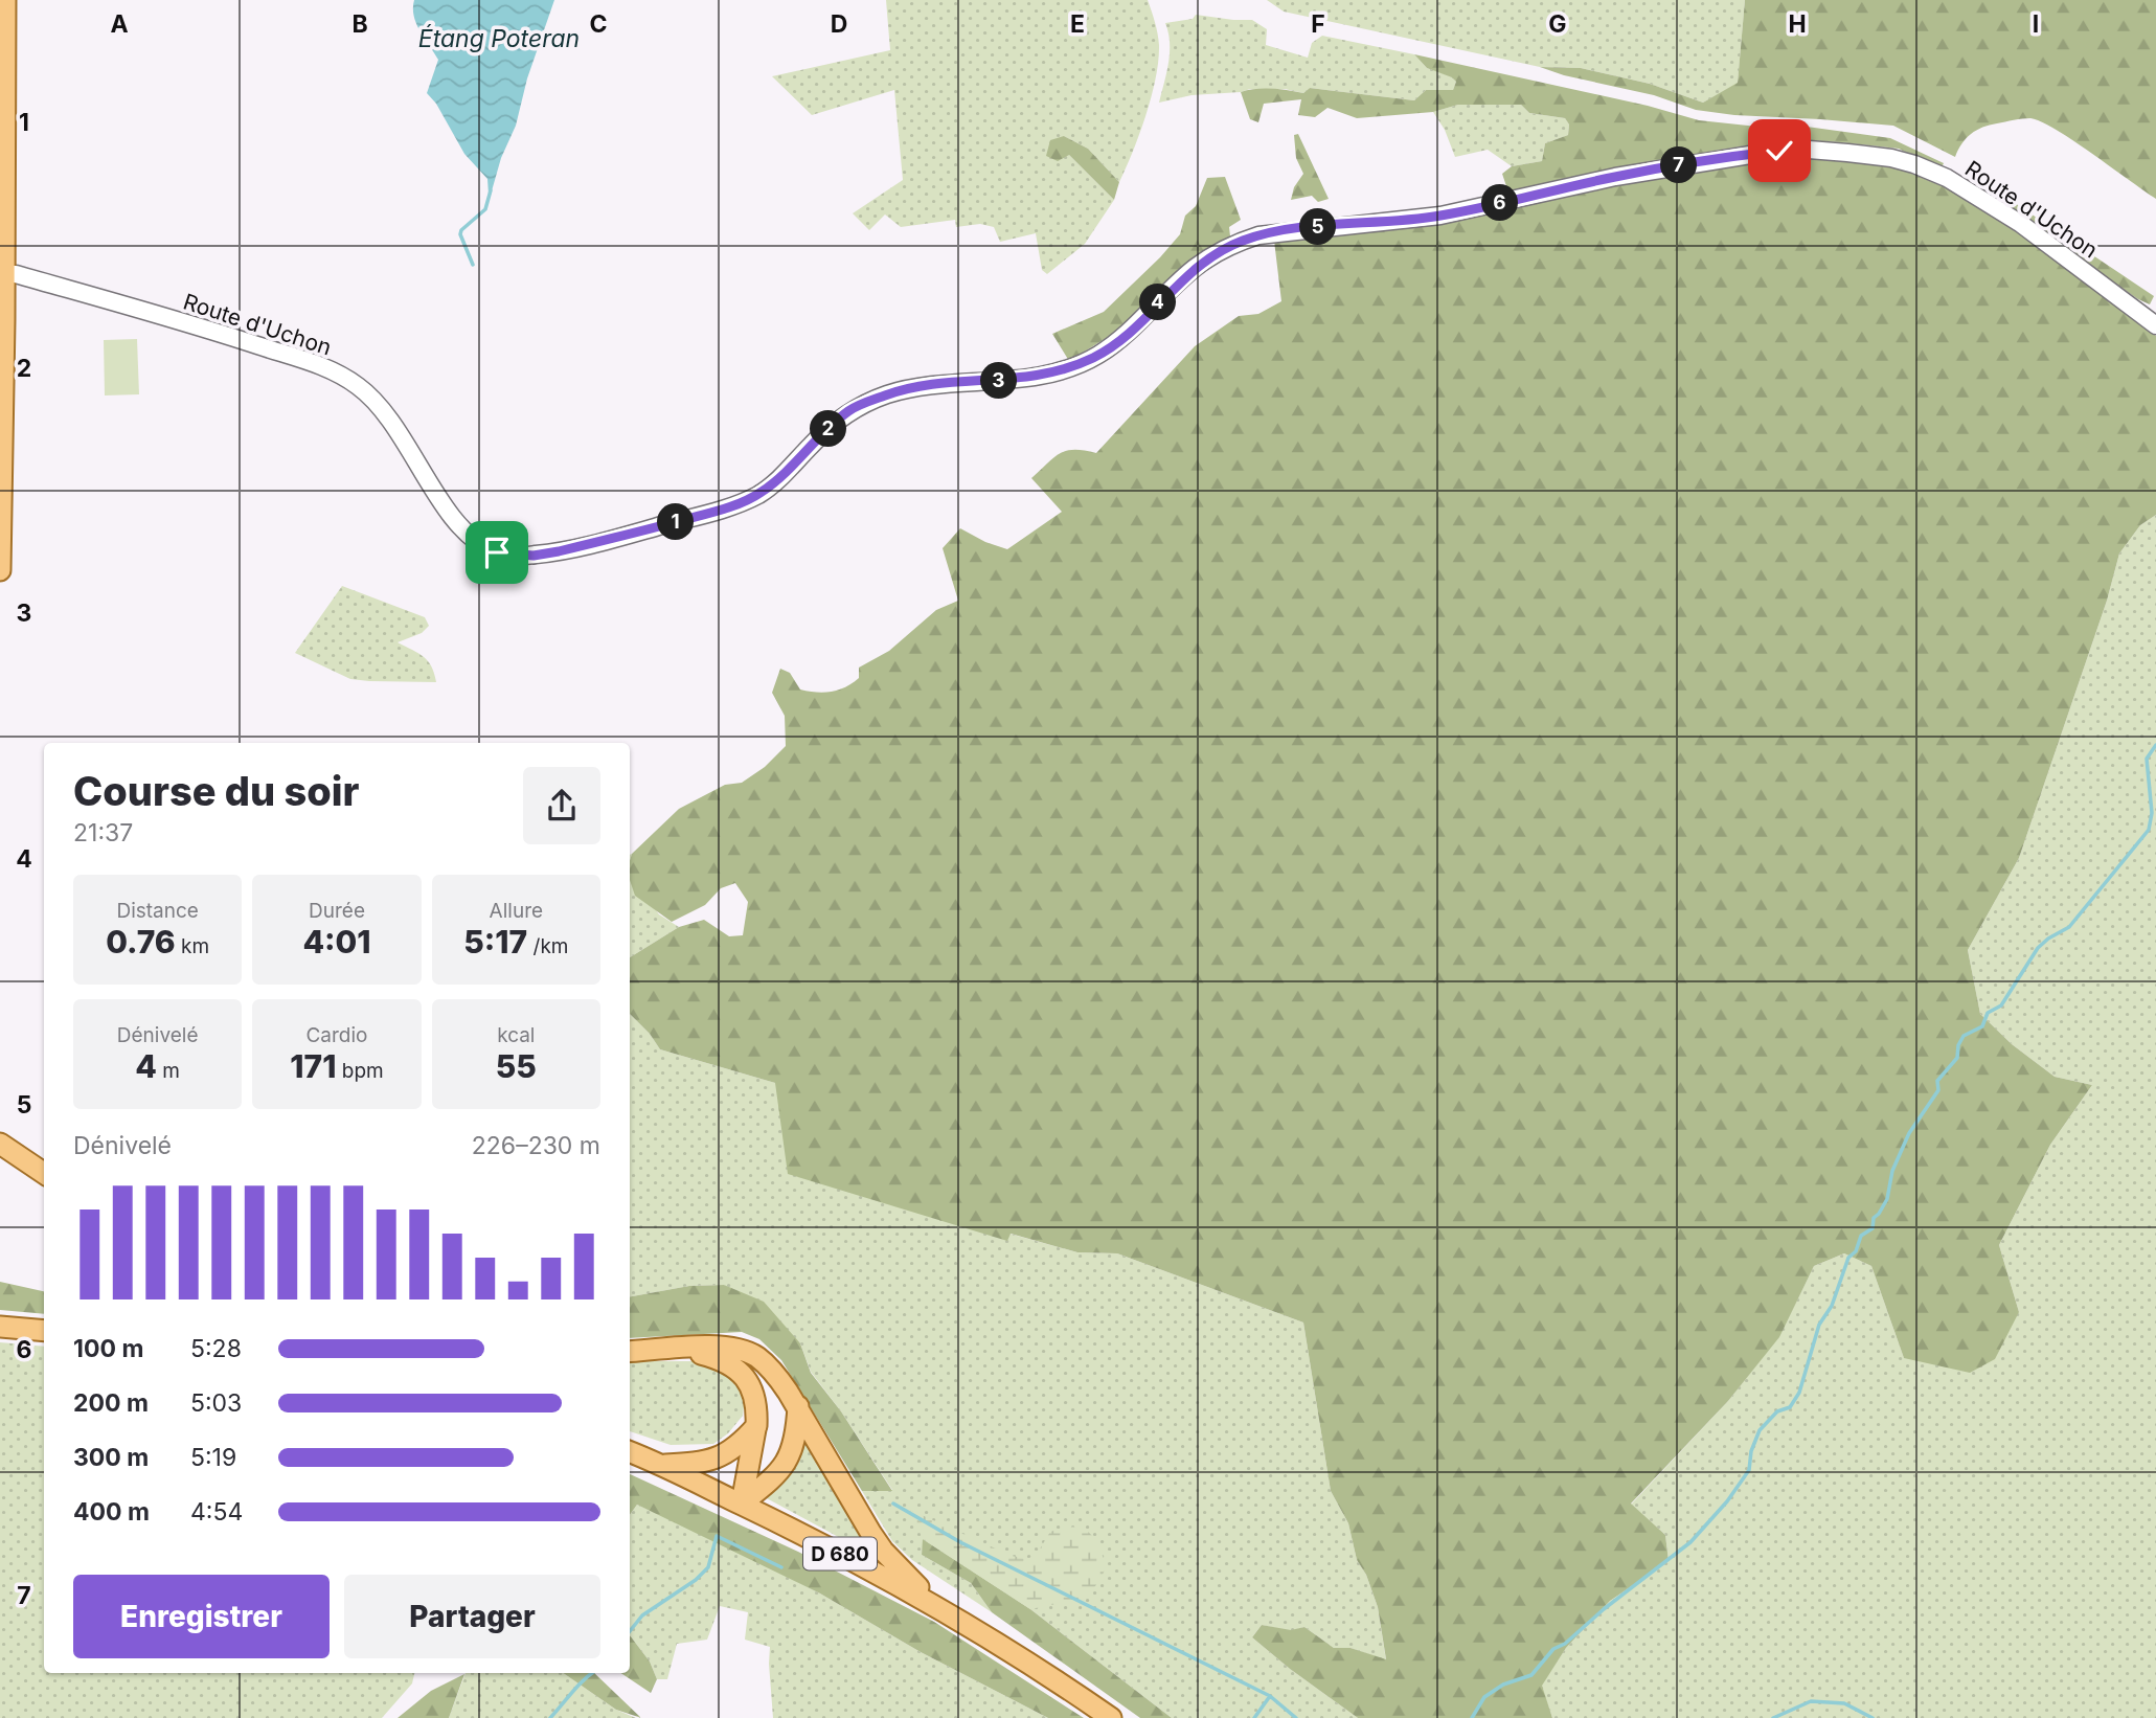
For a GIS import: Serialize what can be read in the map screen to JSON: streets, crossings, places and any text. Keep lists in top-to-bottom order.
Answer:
{
  "streets": {
    "main road": ["D 680"],
    "street": ["Route d'Uchon"]
  },
  "water": ["Étang Poteran"],
  "page": {
    "pins": [
      "7",
      "6",
      "5",
      "4",
      "3",
      "2",
      "1"
    ],
    "heading": ["Course du soir", "21:37"],
    "stats": [
      ["Distance", "0.76 km"],
      ["Durée", "4:01"],
      ["Allure", "5:17 /km"],
      ["Dénivelé", "4 m"],
      ["Cardio", "171 bpm"],
      ["kcal", "55"]
    ],
    "chart": ["Dénivelé", "226–230 m"],
    "list": [
      {
        "name": "100 m",
        "note": "5:28"
      },
      {
        "name": "200 m",
        "note": "5:03"
      },
      {
        "name": "300 m",
        "note": "5:19"
      },
      {
        "name": "400 m",
        "note": "4:54"
      }
    ],
    "buttons": ["Enregistrer", "Partager"]
  },
  "grid": {
    "columns": [
      "A",
      "B",
      "C",
      "D",
      "E",
      "F",
      "G",
      "H",
      "I"
    ],
    "rows": [
      "1",
      "2",
      "3",
      "4",
      "5",
      "6",
      "7"
    ]
  }
}
